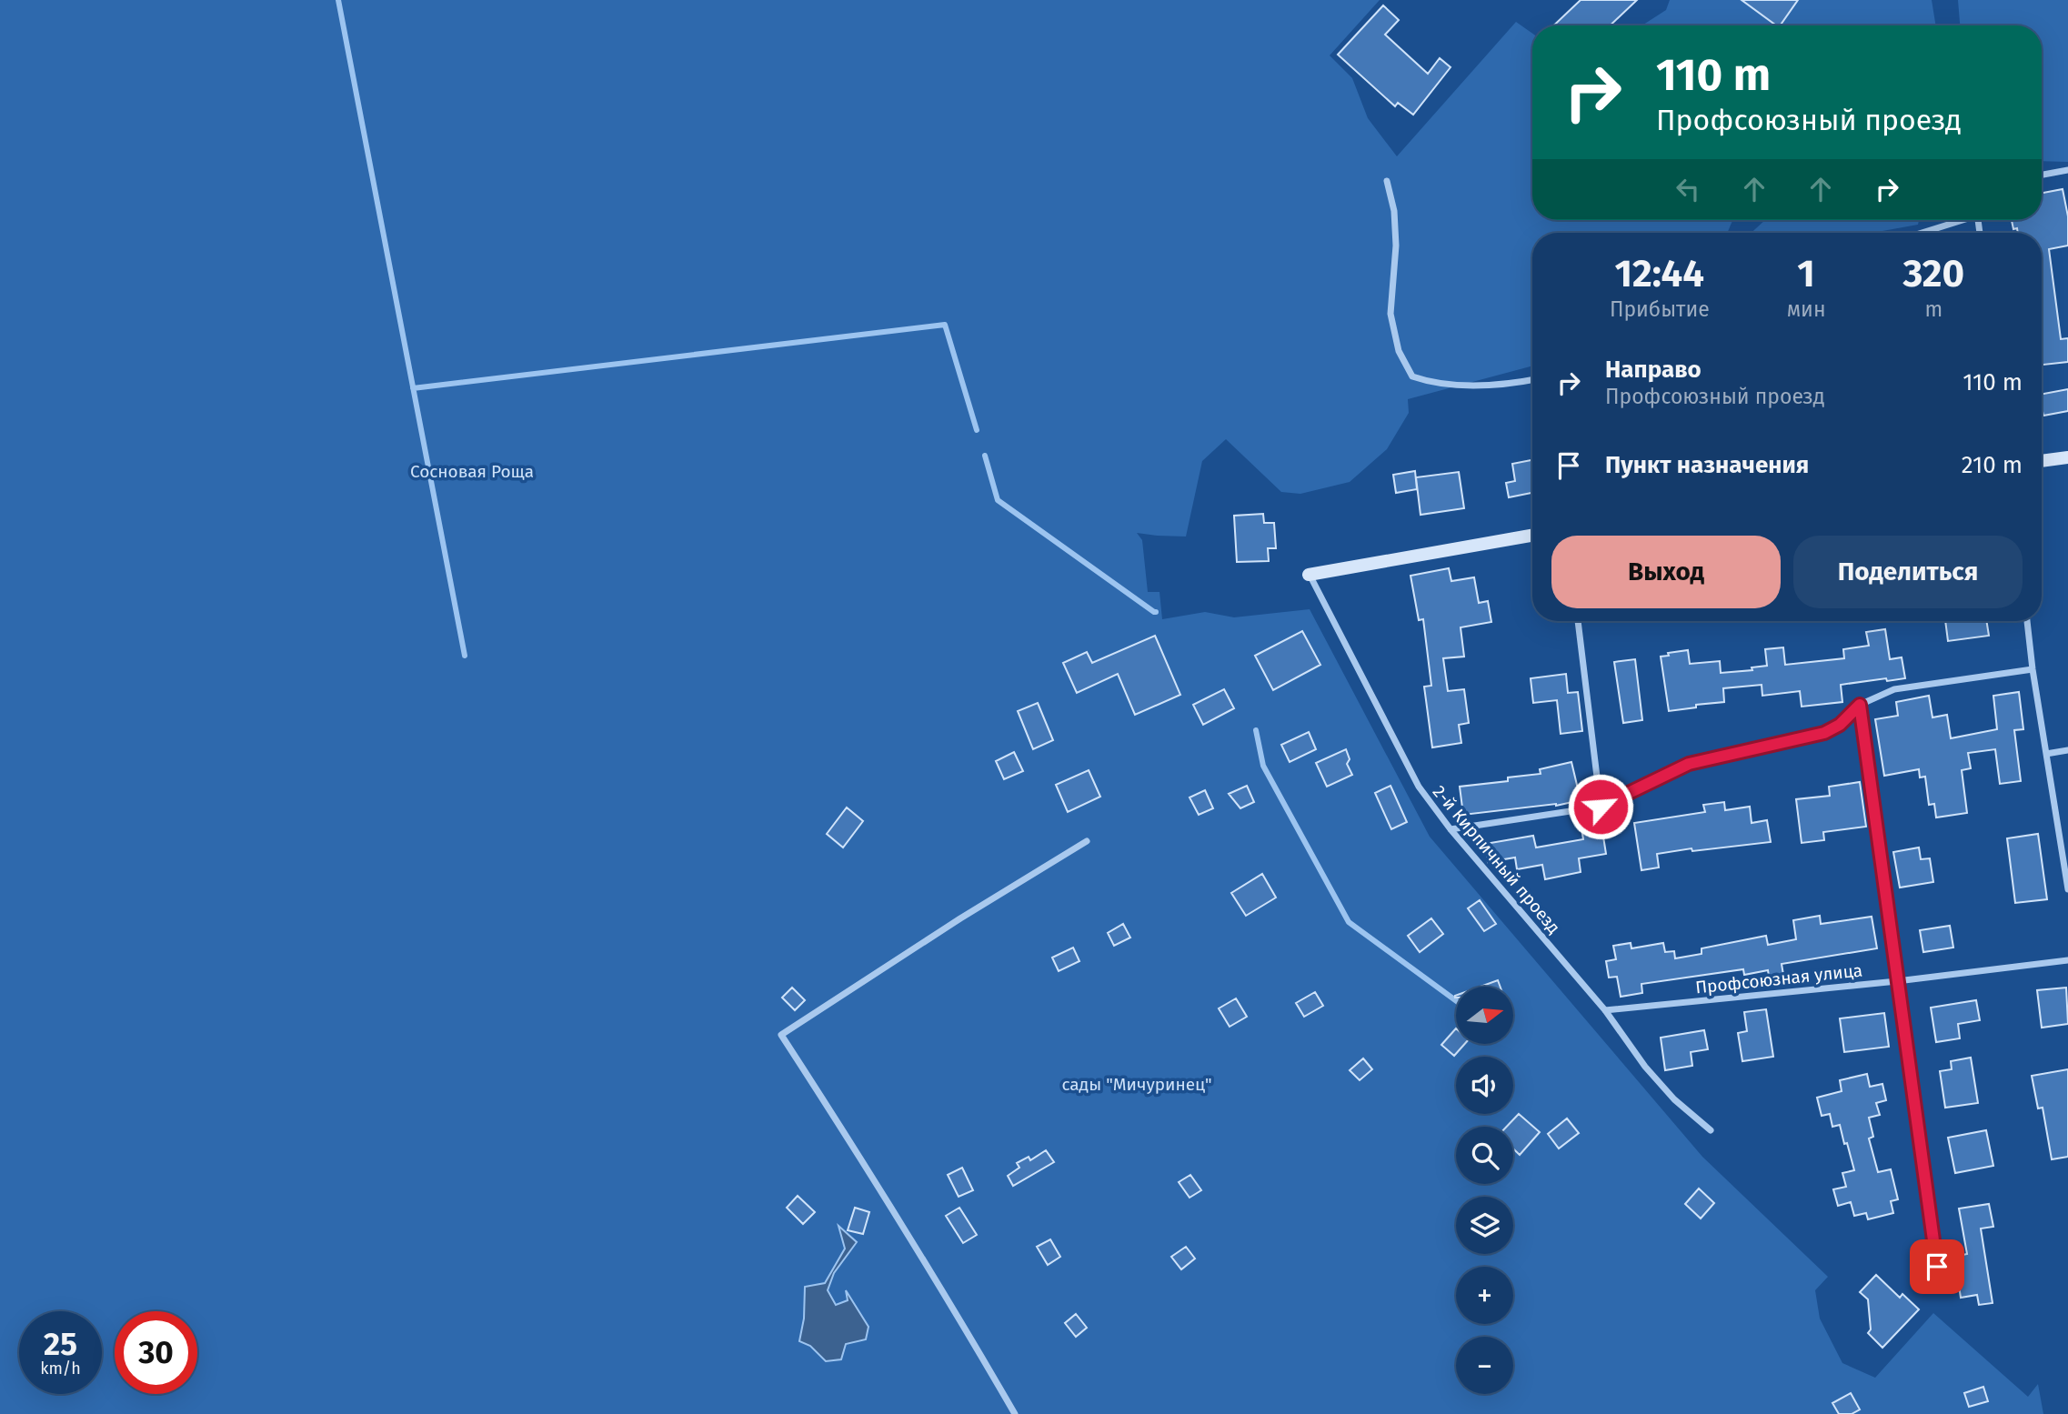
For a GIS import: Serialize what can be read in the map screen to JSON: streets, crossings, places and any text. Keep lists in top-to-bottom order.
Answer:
{
  "streets": {
    "street": ["2-й Кирпичный проезд", "Профсоюзная улица"]
  },
  "crossings": [
    ["2-й Кирпичный проезд", "Профсоюзная улица"]
  ],
  "parks": ["Сосновая Роща", "сады \"Мичуринец\""],
  "north": "right",
  "page": {
    "turn": ["110 m", "Профсоюзный проезд"],
    "eta": [
      "12:44",
      "Прибытие",
      "1",
      "мин",
      "320",
      "m"
    ],
    "list": [
      {
        "name": "Направо",
        "note": "Профсоюзный проезд",
        "value": "110 m"
      },
      {
        "name": "Пункт назначения",
        "value": "210 m"
      }
    ],
    "buttons": ["Выход", "Поделиться"],
    "map_buttons": ["+", "−"],
    "speed": "25 km/h",
    "limit": "30"
  }
}
